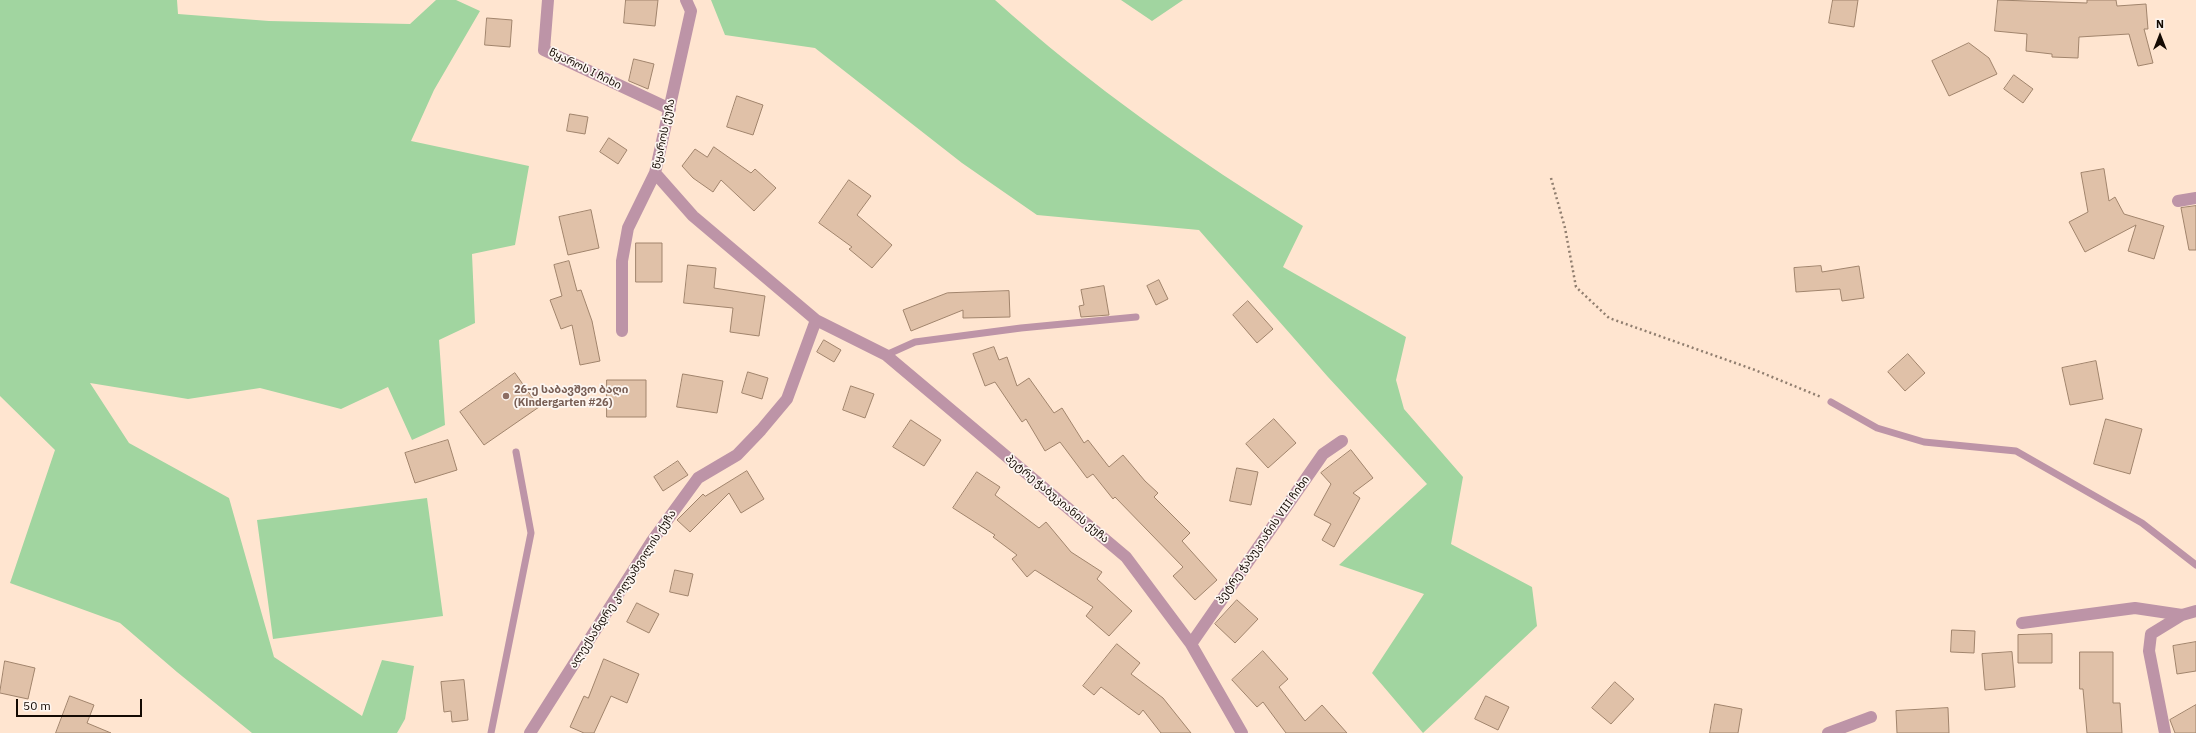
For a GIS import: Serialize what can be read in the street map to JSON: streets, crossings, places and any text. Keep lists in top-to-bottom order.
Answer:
{
  "streets": {
    "street": [
      "წყაროს I ჩიხი",
      "წყაროს ქუჩა",
      "პეტრე ჭაბუკიანის ქუჩა",
      "პეტრე ჭაბუკიანის VIII ჩიხი",
      "ალექსანდრე კოღუაშვილის ქუჩა"
    ]
  },
  "crossings": [
    ["წყაროს I ჩიხი", "წყაროს ქუჩა"],
    ["წყაროს ქუჩა", "პეტრე ჭაბუკიანის ქუჩა"],
    ["წყაროს ქუჩა", "ალექსანდრე კოღუაშვილის ქუჩა"],
    ["პეტრე ჭაბუკიანის ქუჩა", "პეტრე ჭაბუკიანის VIII ჩიხი"],
    ["პეტრე ჭაბუკიანის ქუჩა", "ალექსანდრე კოღუაშვილის ქუჩა"]
  ],
  "places": ["26-ე საბავშვო ბაღი (Kindergarten #26)"],
  "scale_bar": "50 m",
  "north": "top"
}
